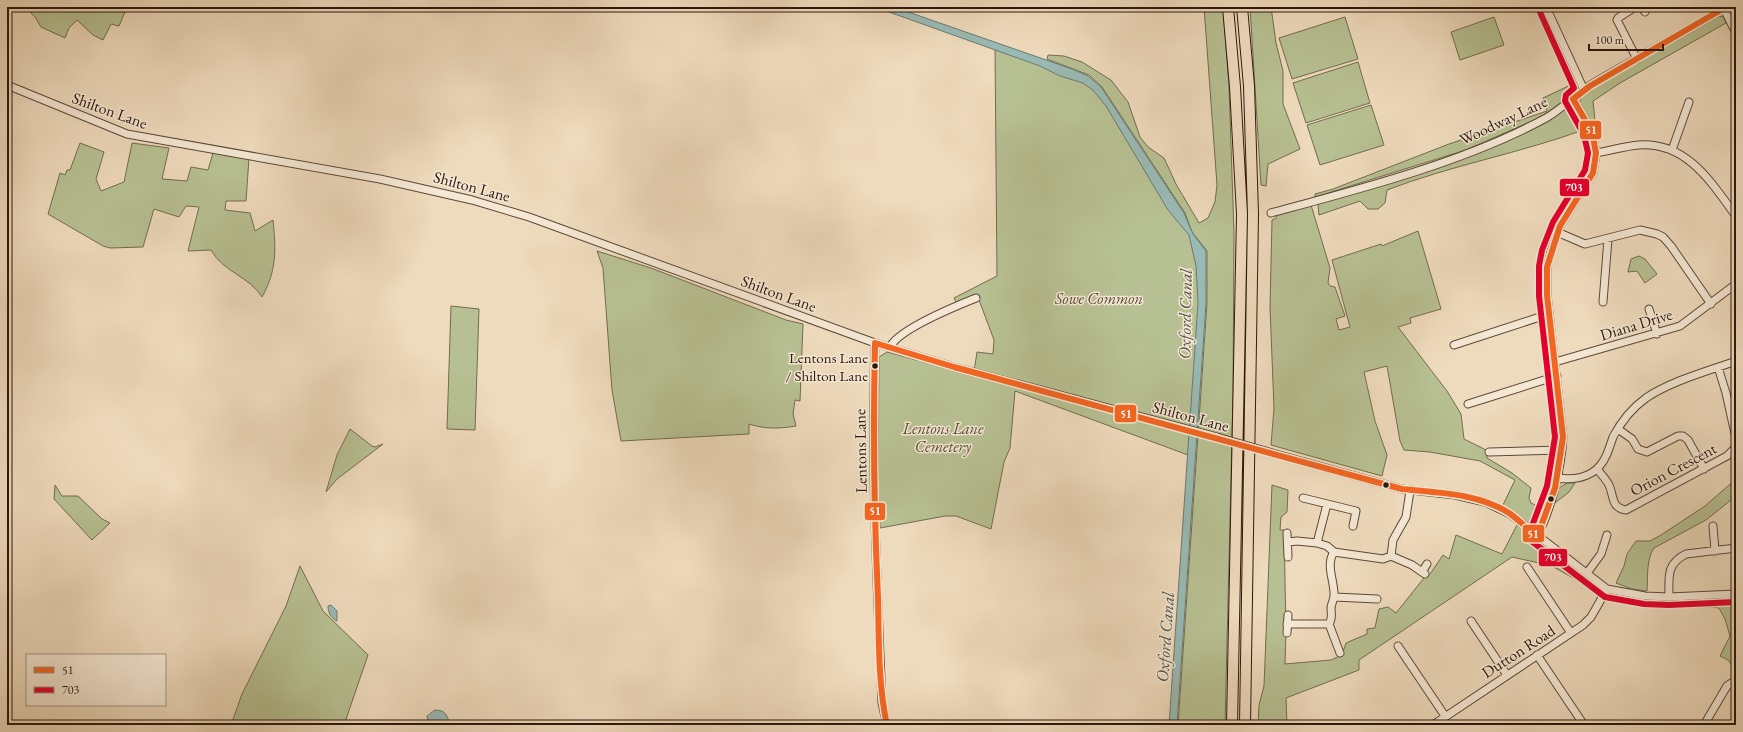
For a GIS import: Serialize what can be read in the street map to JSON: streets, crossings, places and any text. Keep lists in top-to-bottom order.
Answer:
{
  "streets": {
    "street": [
      "Shilton Lane",
      "Woodway Lane",
      "Diana Drive",
      "Lentons Lane",
      "Orion Crescent",
      "Dutton Road"
    ]
  },
  "crossings": [
    ["Shilton Lane", "Lentons Lane"],
    ["Shilton Lane", "Dutton Road"]
  ],
  "water": ["Oxford Canal"],
  "parks": ["Sowe Common", "Lentons Lane Cemetery"],
  "places": ["Lentons Lane / Shilton Lane"],
  "lines": ["transit line 51", "transit line 703"],
  "legend": ["51", "703"],
  "scale_bar": "100 m"
}
